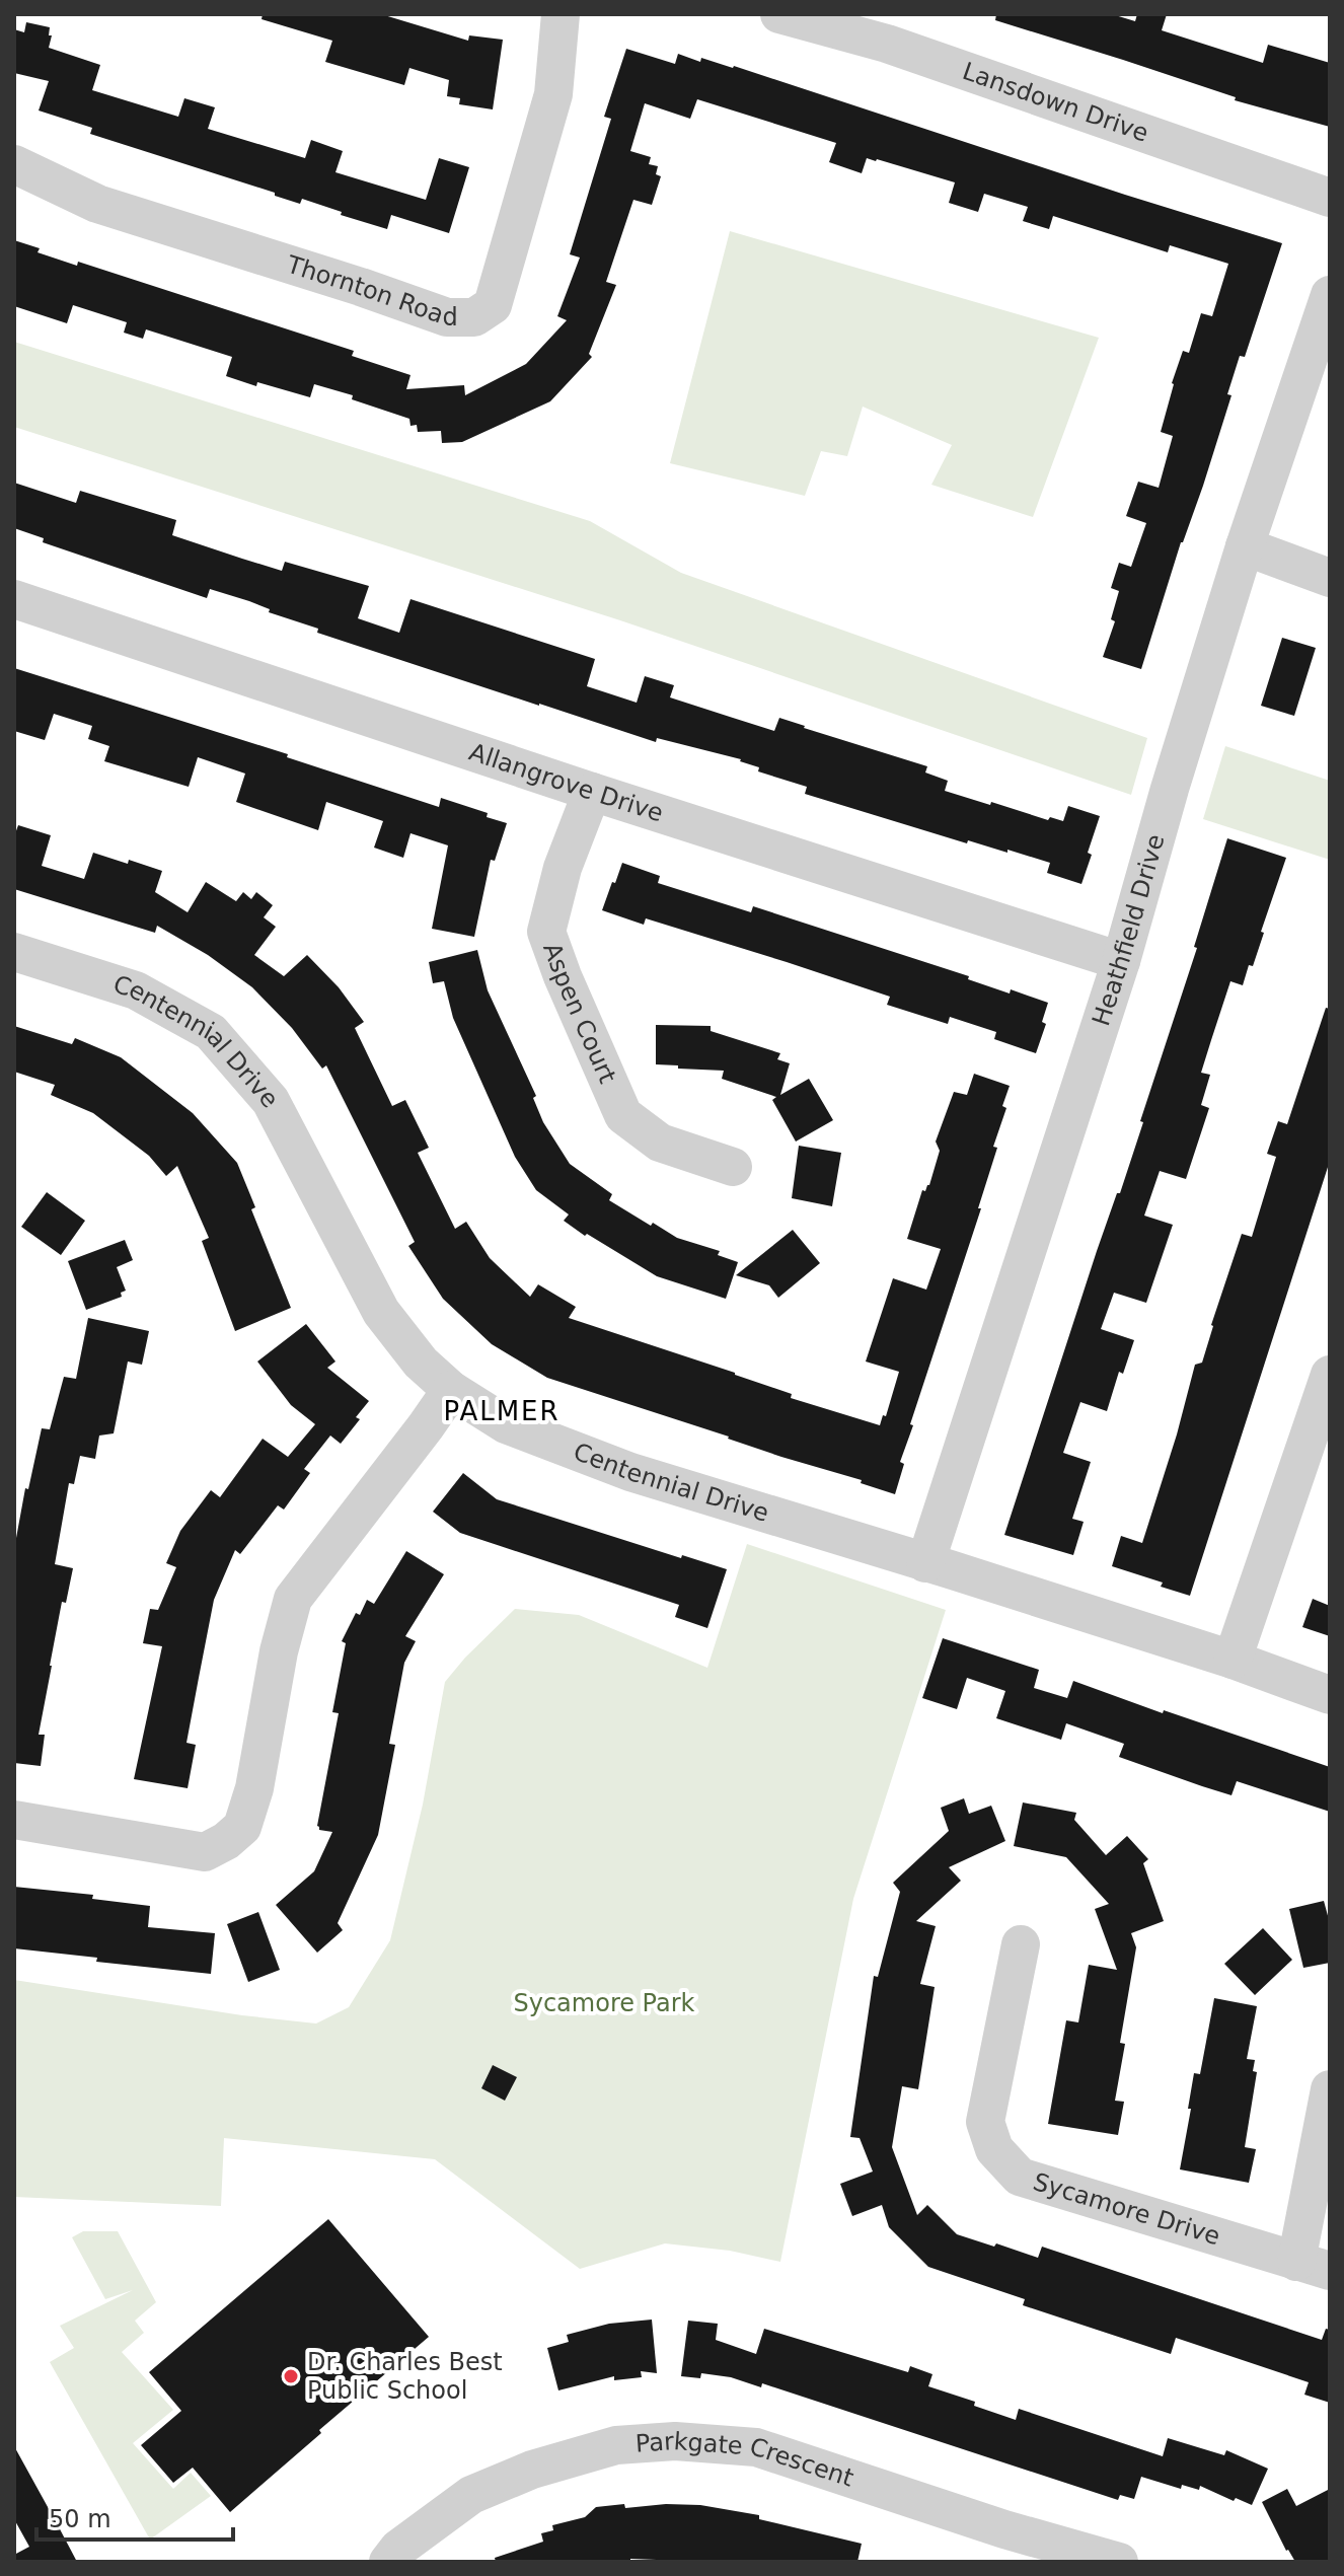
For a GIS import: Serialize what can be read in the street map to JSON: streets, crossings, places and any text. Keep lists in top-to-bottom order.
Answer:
{
  "streets": {
    "street": [
      "Lansdown Drive",
      "Thornton Road",
      "Allangrove Drive",
      "Heathfield Drive",
      "Aspen Court",
      "Centennial Drive",
      "Sycamore Drive",
      "Parkgate Crescent"
    ]
  },
  "crossings": [
    ["Allangrove Drive", "Heathfield Drive"],
    ["Allangrove Drive", "Aspen Court"],
    ["Heathfield Drive", "Centennial Drive"]
  ],
  "districts": ["PALMER"],
  "parks": ["Sycamore Park"],
  "places": ["Dr. Charles Best Public School"],
  "scale_bar": "50 m"
}
